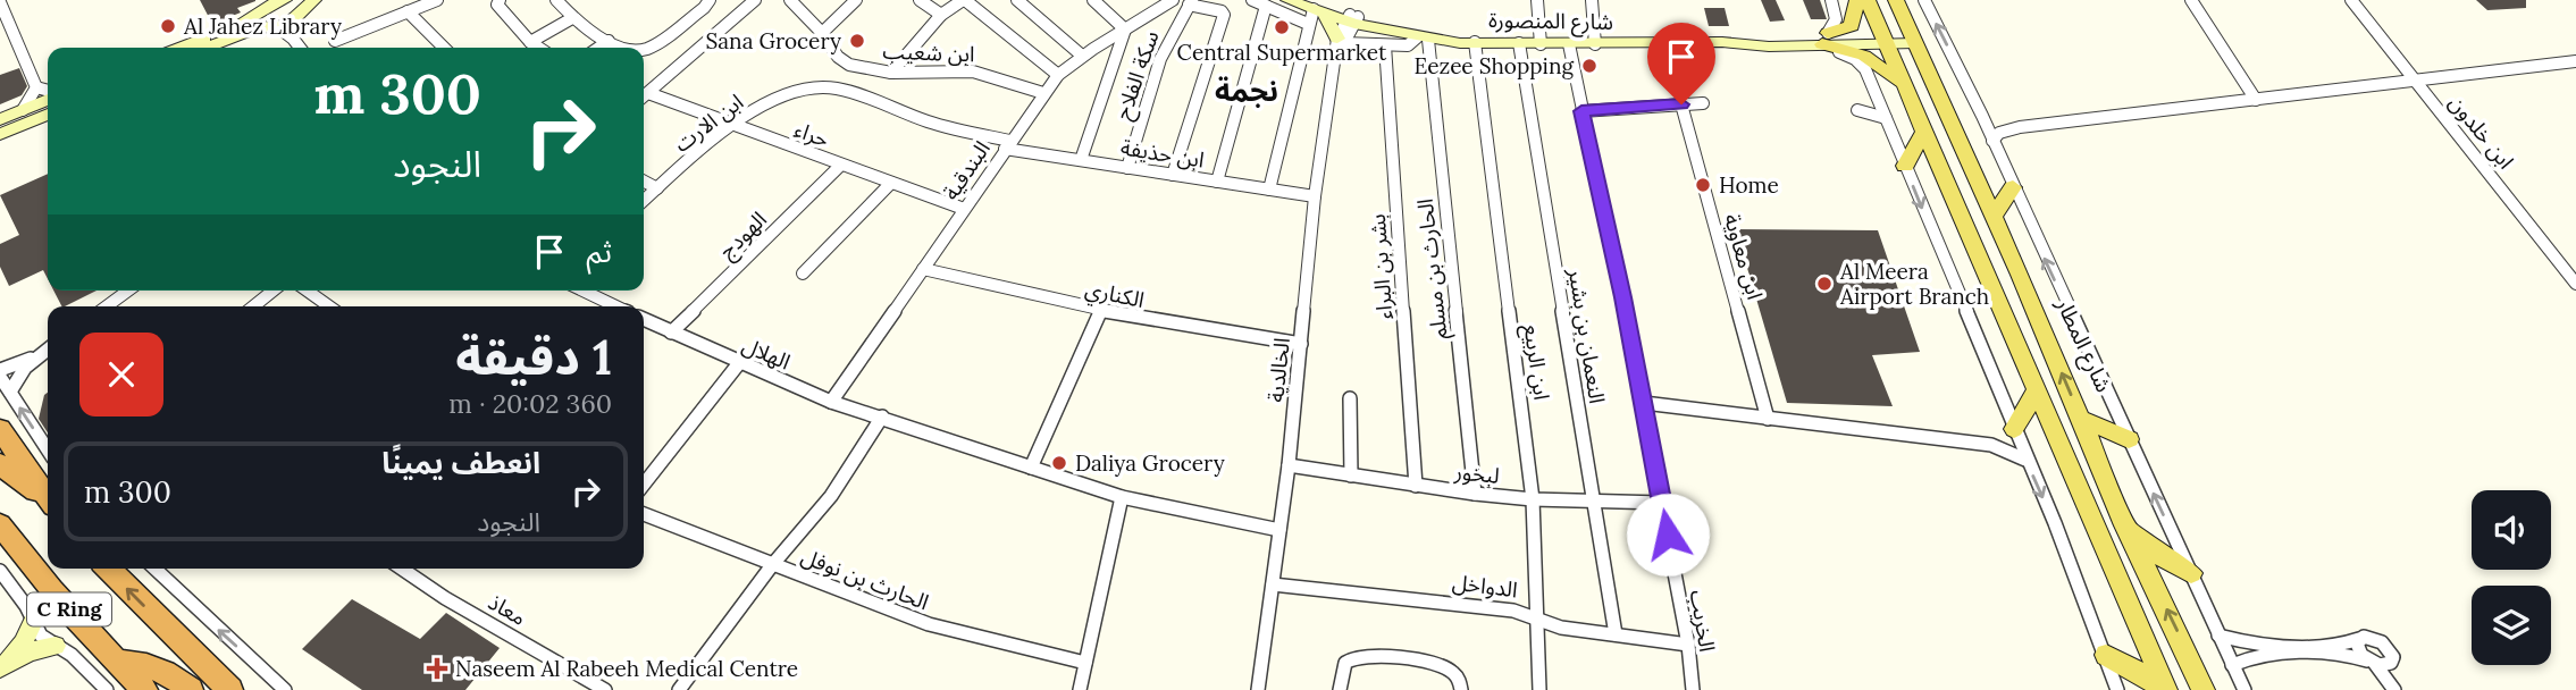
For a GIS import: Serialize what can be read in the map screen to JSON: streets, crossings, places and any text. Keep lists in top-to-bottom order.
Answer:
{
  "streets": {
    "highway": ["C Ring"],
    "main road": ["شارع المنصورة", "شارع المطار"],
    "street": [
      "ابن شعيب",
      "سكة الفلاح",
      "ابن الارت",
      "ابن خلدون",
      "حراء",
      "ابن حذيفة",
      "البندقية",
      "الهودج",
      "ابن معاوية",
      "بشر بن البراء",
      "الحارث بن مسلم",
      "الكناري",
      "النعمان بن بشير",
      "الهلال",
      "ابن الربيع",
      "الخالدية",
      "لبخور",
      "الحارث بن نوفل",
      "الدواخل",
      "معاذ",
      "الخريب"
    ]
  },
  "crossings": [
    ["شارع المنصورة", "بشر بن البراء"],
    ["شارع المنصورة", "الحارث بن مسلم"],
    ["شارع المنصورة", "النعمان بن بشير"],
    ["شارع المنصورة", "شارع المطار"],
    ["شارع المنصورة", "ابن الربيع"],
    ["شارع المنصورة", "الخالدية"],
    ["شارع المنصورة", "الخريب"],
    ["ابن شعيب", "البندقية"],
    ["سكة الفلاح", "ابن حذيفة"],
    ["ابن الارت", "حراء"],
    ["ابن الارت", "ابن حذيفة"],
    ["حراء", "البندقية"],
    ["حراء", "الهودج"],
    ["ابن حذيفة", "البندقية"],
    ["ابن حذيفة", "الخالدية"],
    ["البندقية", "الكناري"],
    ["البندقية", "الهلال"],
    ["الهودج", "الهلال"],
    ["بشر بن البراء", "لبخور"],
    ["الحارث بن مسلم", "لبخور"],
    ["الكناري", "الخالدية"],
    ["النعمان بن بشير", "لبخور"],
    ["النعمان بن بشير", "الدواخل"],
    ["الهلال", "الخالدية"],
    ["ابن الربيع", "لبخور"],
    ["ابن الربيع", "الدواخل"],
    ["الخالدية", "لبخور"],
    ["الخالدية", "الدواخل"],
    ["لبخور", "الخريب"],
    ["الدواخل", "الخريب"]
  ],
  "districts": ["نجمة"],
  "places": {
    "other": [
      "Al Jahez Library",
      "Central Supermarket",
      "Sana Grocery",
      "Eezee Shopping",
      "Home",
      "Al Meera Airport Branch",
      "Daliya Grocery"
    ],
    "health": ["Naseem Al Rabeeh Medical Centre"]
  },
  "page": {
    "turn": ["300 m", "النجود"],
    "then": "ثم",
    "heading": ["1 دقيقة", "360 m · 20:02"],
    "list": [
      {
        "name": "انعطف يمينًا",
        "note": "النجود",
        "value": "300 m"
      }
    ]
  }
}
